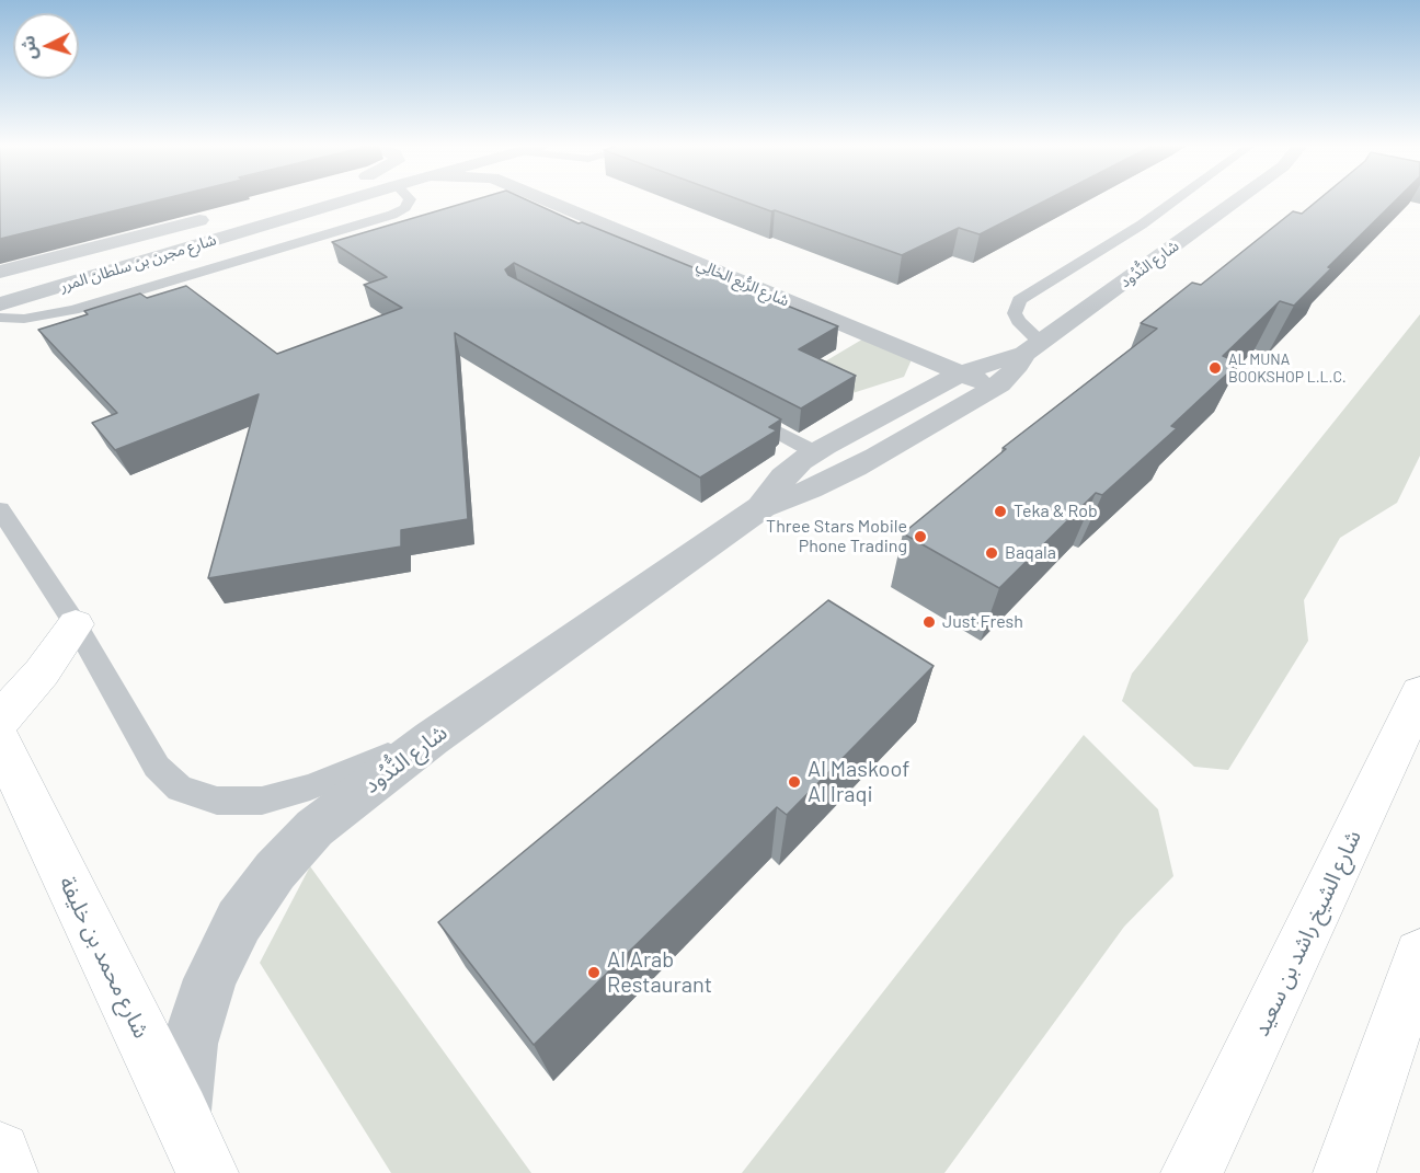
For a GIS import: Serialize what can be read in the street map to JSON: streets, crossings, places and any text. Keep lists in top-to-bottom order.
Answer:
{
  "streets": {
    "main road": ["شارع الشيخ راشد بن سعيد", "شارع محمد بن خليفة"],
    "street": ["شارع مجرن بن سلطان المرر", "شارع النُّدُود", "شارع الرُّبع الخالِي"]
  },
  "crossings": [
    ["شارع النُّدُود", "شارع الرُّبع الخالِي"],
    ["شارع النُّدُود", "شارع محمد بن خليفة"]
  ],
  "places": [
    "AL MUNA BOOKSHOP L.L.C.",
    "Teka & Rob",
    "Three Stars Mobile Phone Trading",
    "Baqala",
    "Just Fresh",
    "Al Maskoof Al Iraqi",
    "Al Arab Restaurant"
  ],
  "north": "left"
}
